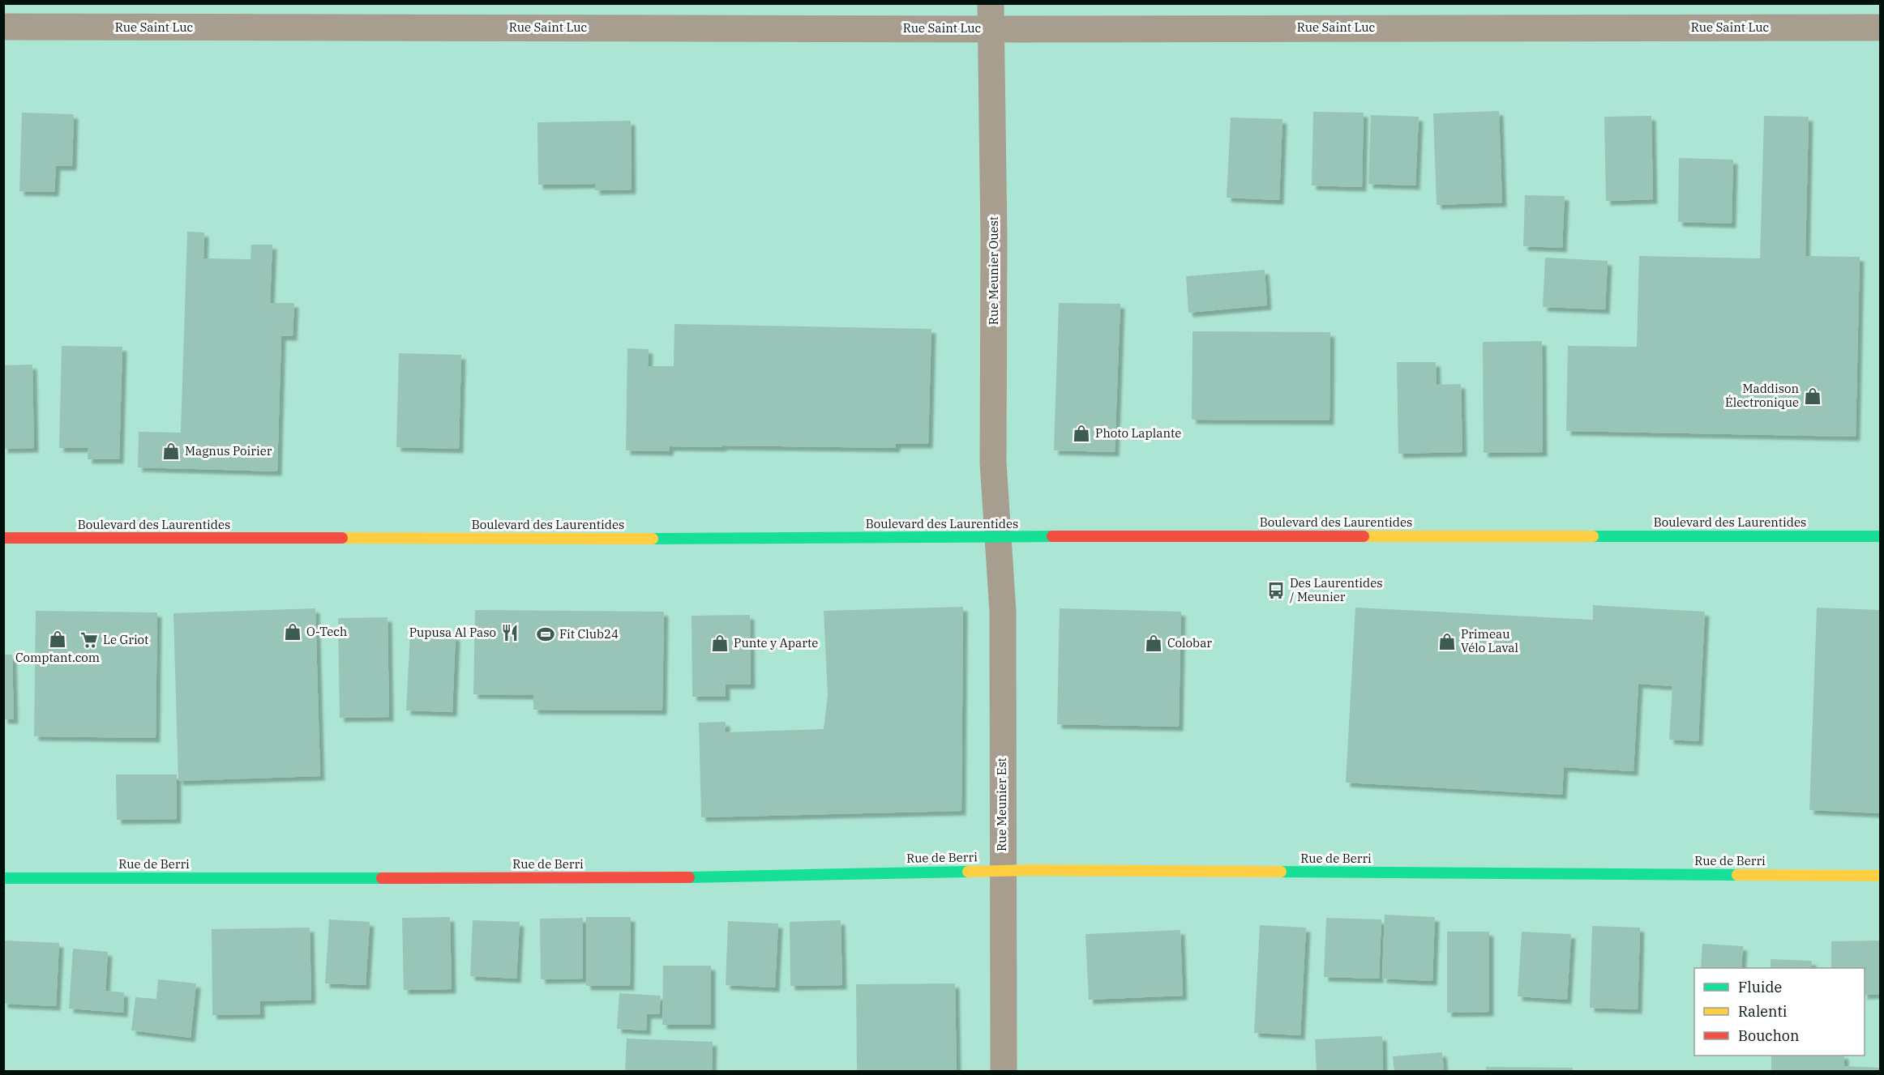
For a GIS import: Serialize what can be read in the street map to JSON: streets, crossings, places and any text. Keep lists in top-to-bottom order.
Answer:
{
  "streets": {
    "main road": ["Boulevard des Laurentides", "Rue de Berri"],
    "street": ["Rue Saint Luc", "Rue Meunier Ouest", "Rue Meunier Est"]
  },
  "crossings": [
    ["Rue Saint Luc", "Rue Meunier Ouest"],
    ["Rue Meunier Ouest", "Boulevard des Laurentides"],
    ["Rue Meunier Ouest", "Rue Meunier Est"],
    ["Boulevard des Laurentides", "Rue Meunier Est"],
    ["Rue Meunier Est", "Rue de Berri"]
  ],
  "places": {
    "shop": [
      "Maddison Électronique",
      "Photo Laplante",
      "Magnus Poirier",
      "O-Tech",
      "Comptant.com",
      "Primeau Vélo Laval",
      "Punte y Aparte",
      "Colobar"
    ],
    "bus stop": ["Des Laurentides / Meunier"],
    "restaurant": ["Pupusa Al Paso"],
    "sports": ["Fit Club24"],
    "supermarket": ["Le Griot"]
  },
  "legend": ["Fluide", "Ralenti", "Bouchon"]
}
